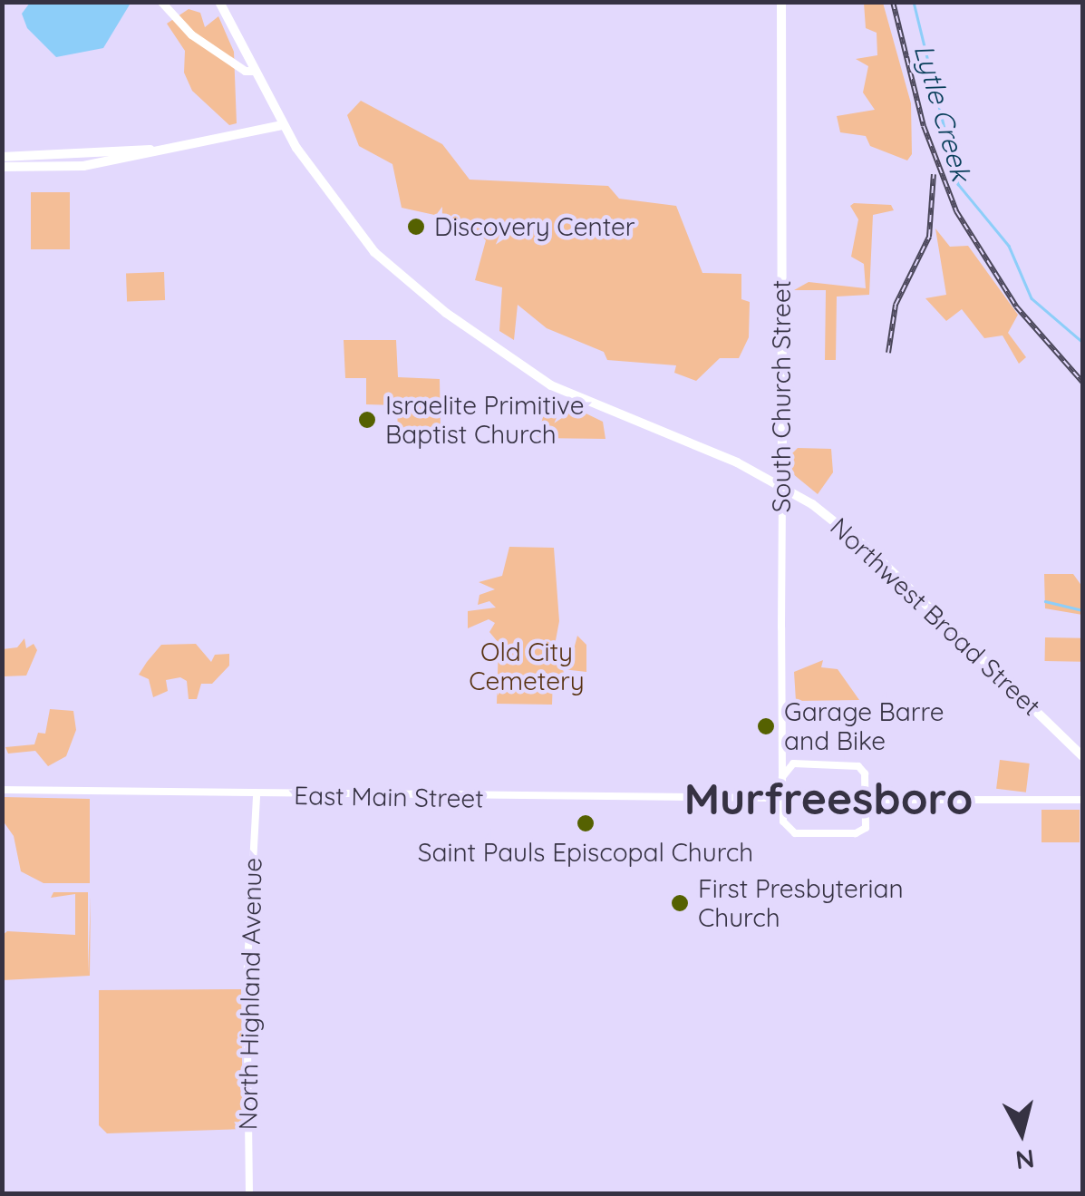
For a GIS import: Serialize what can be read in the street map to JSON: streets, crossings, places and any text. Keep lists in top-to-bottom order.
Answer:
{
  "streets": {
    "main road": ["South Church Street", "Northwest Broad Street"],
    "street": ["East Main Street", "North Highland Avenue"]
  },
  "crossings": [
    ["South Church Street", "Northwest Broad Street"],
    ["East Main Street", "North Highland Avenue"]
  ],
  "districts": ["Murfreesboro"],
  "water": ["Lytle Creek"],
  "parks": ["Old City Cemetery"],
  "places": [
    "Discovery Center",
    "Israelite Primitive Baptist Church",
    "Garage Barre and Bike",
    "Saint Pauls Episcopal Church",
    "First Presbyterian Church"
  ],
  "north": "bottom"
}
